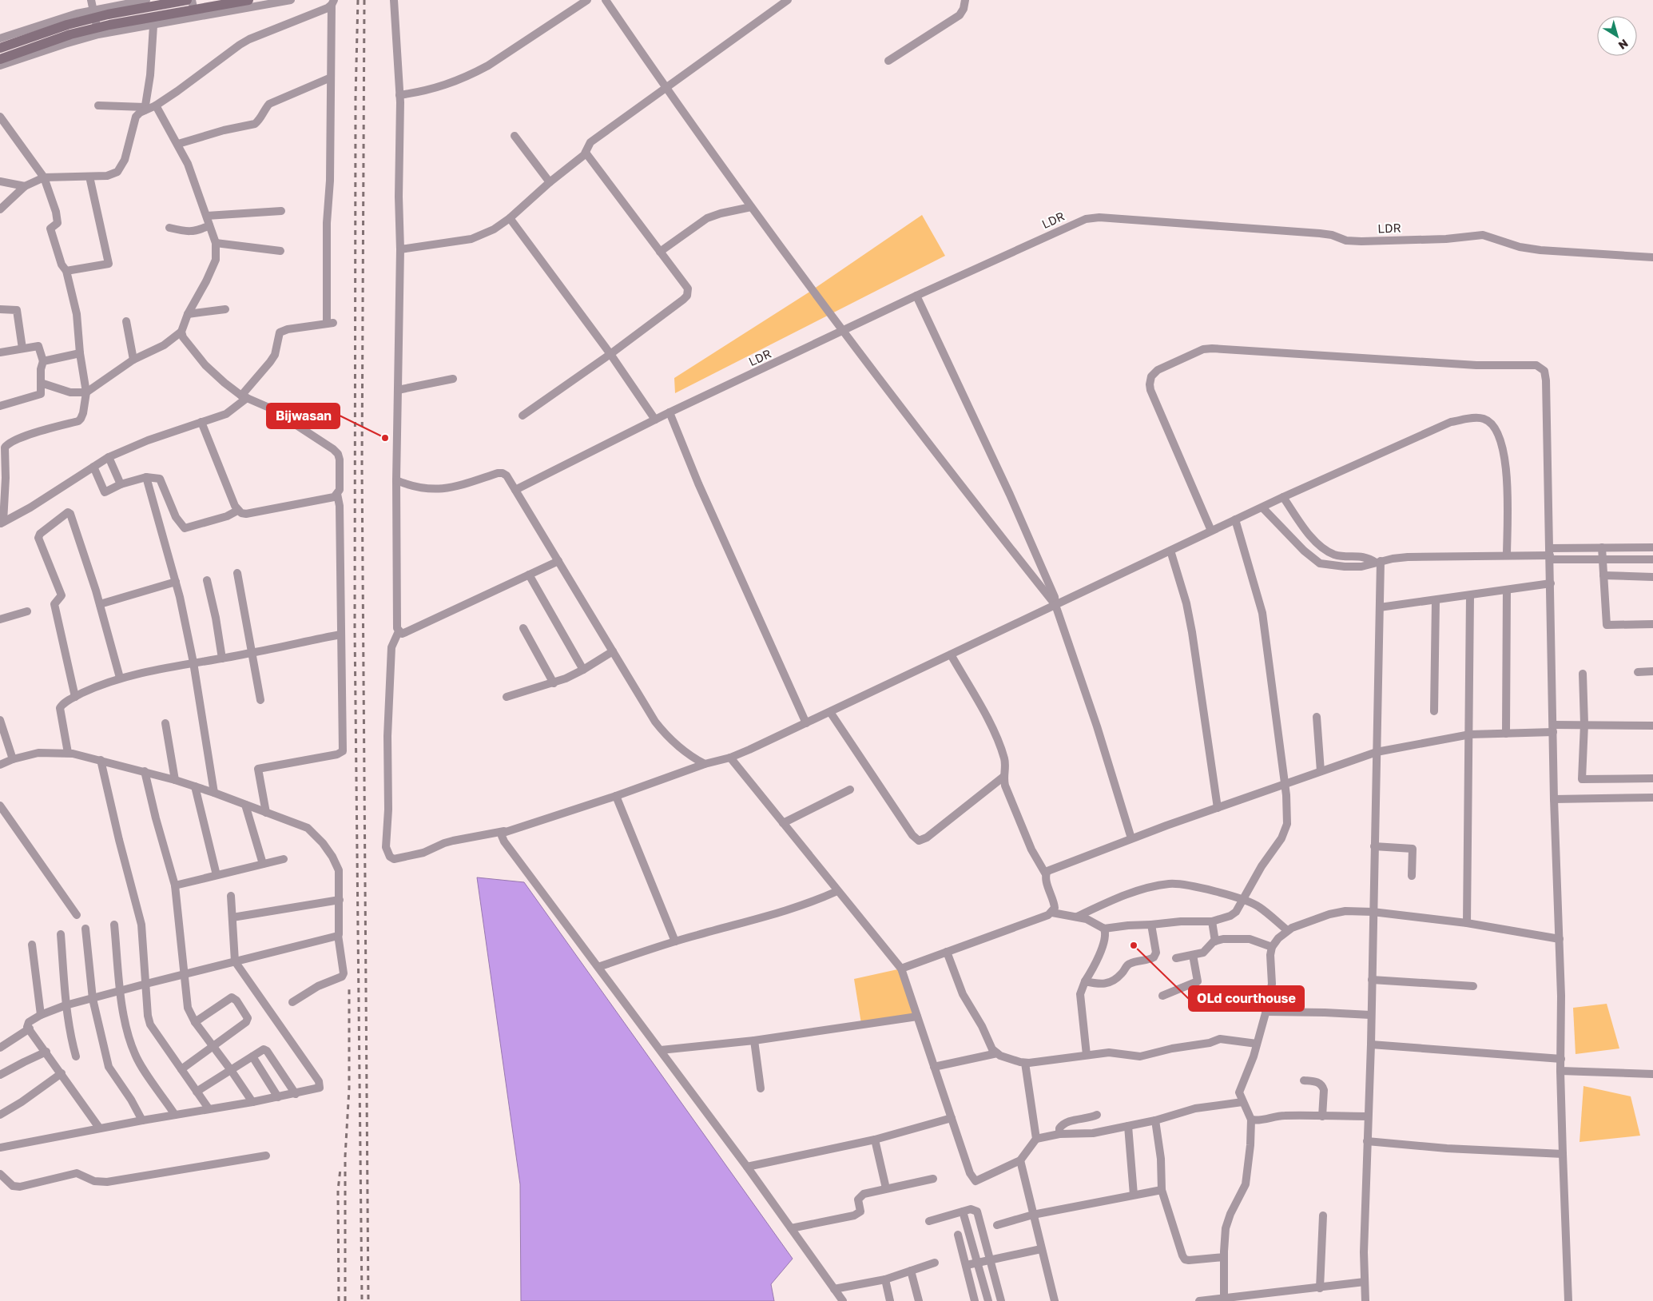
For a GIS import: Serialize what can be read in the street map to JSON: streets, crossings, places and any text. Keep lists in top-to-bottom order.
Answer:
{
  "streets": {
    "street": ["LDR"]
  },
  "places": ["Bijwasan", "OLd courthouse"],
  "north": "bottom right"
}
